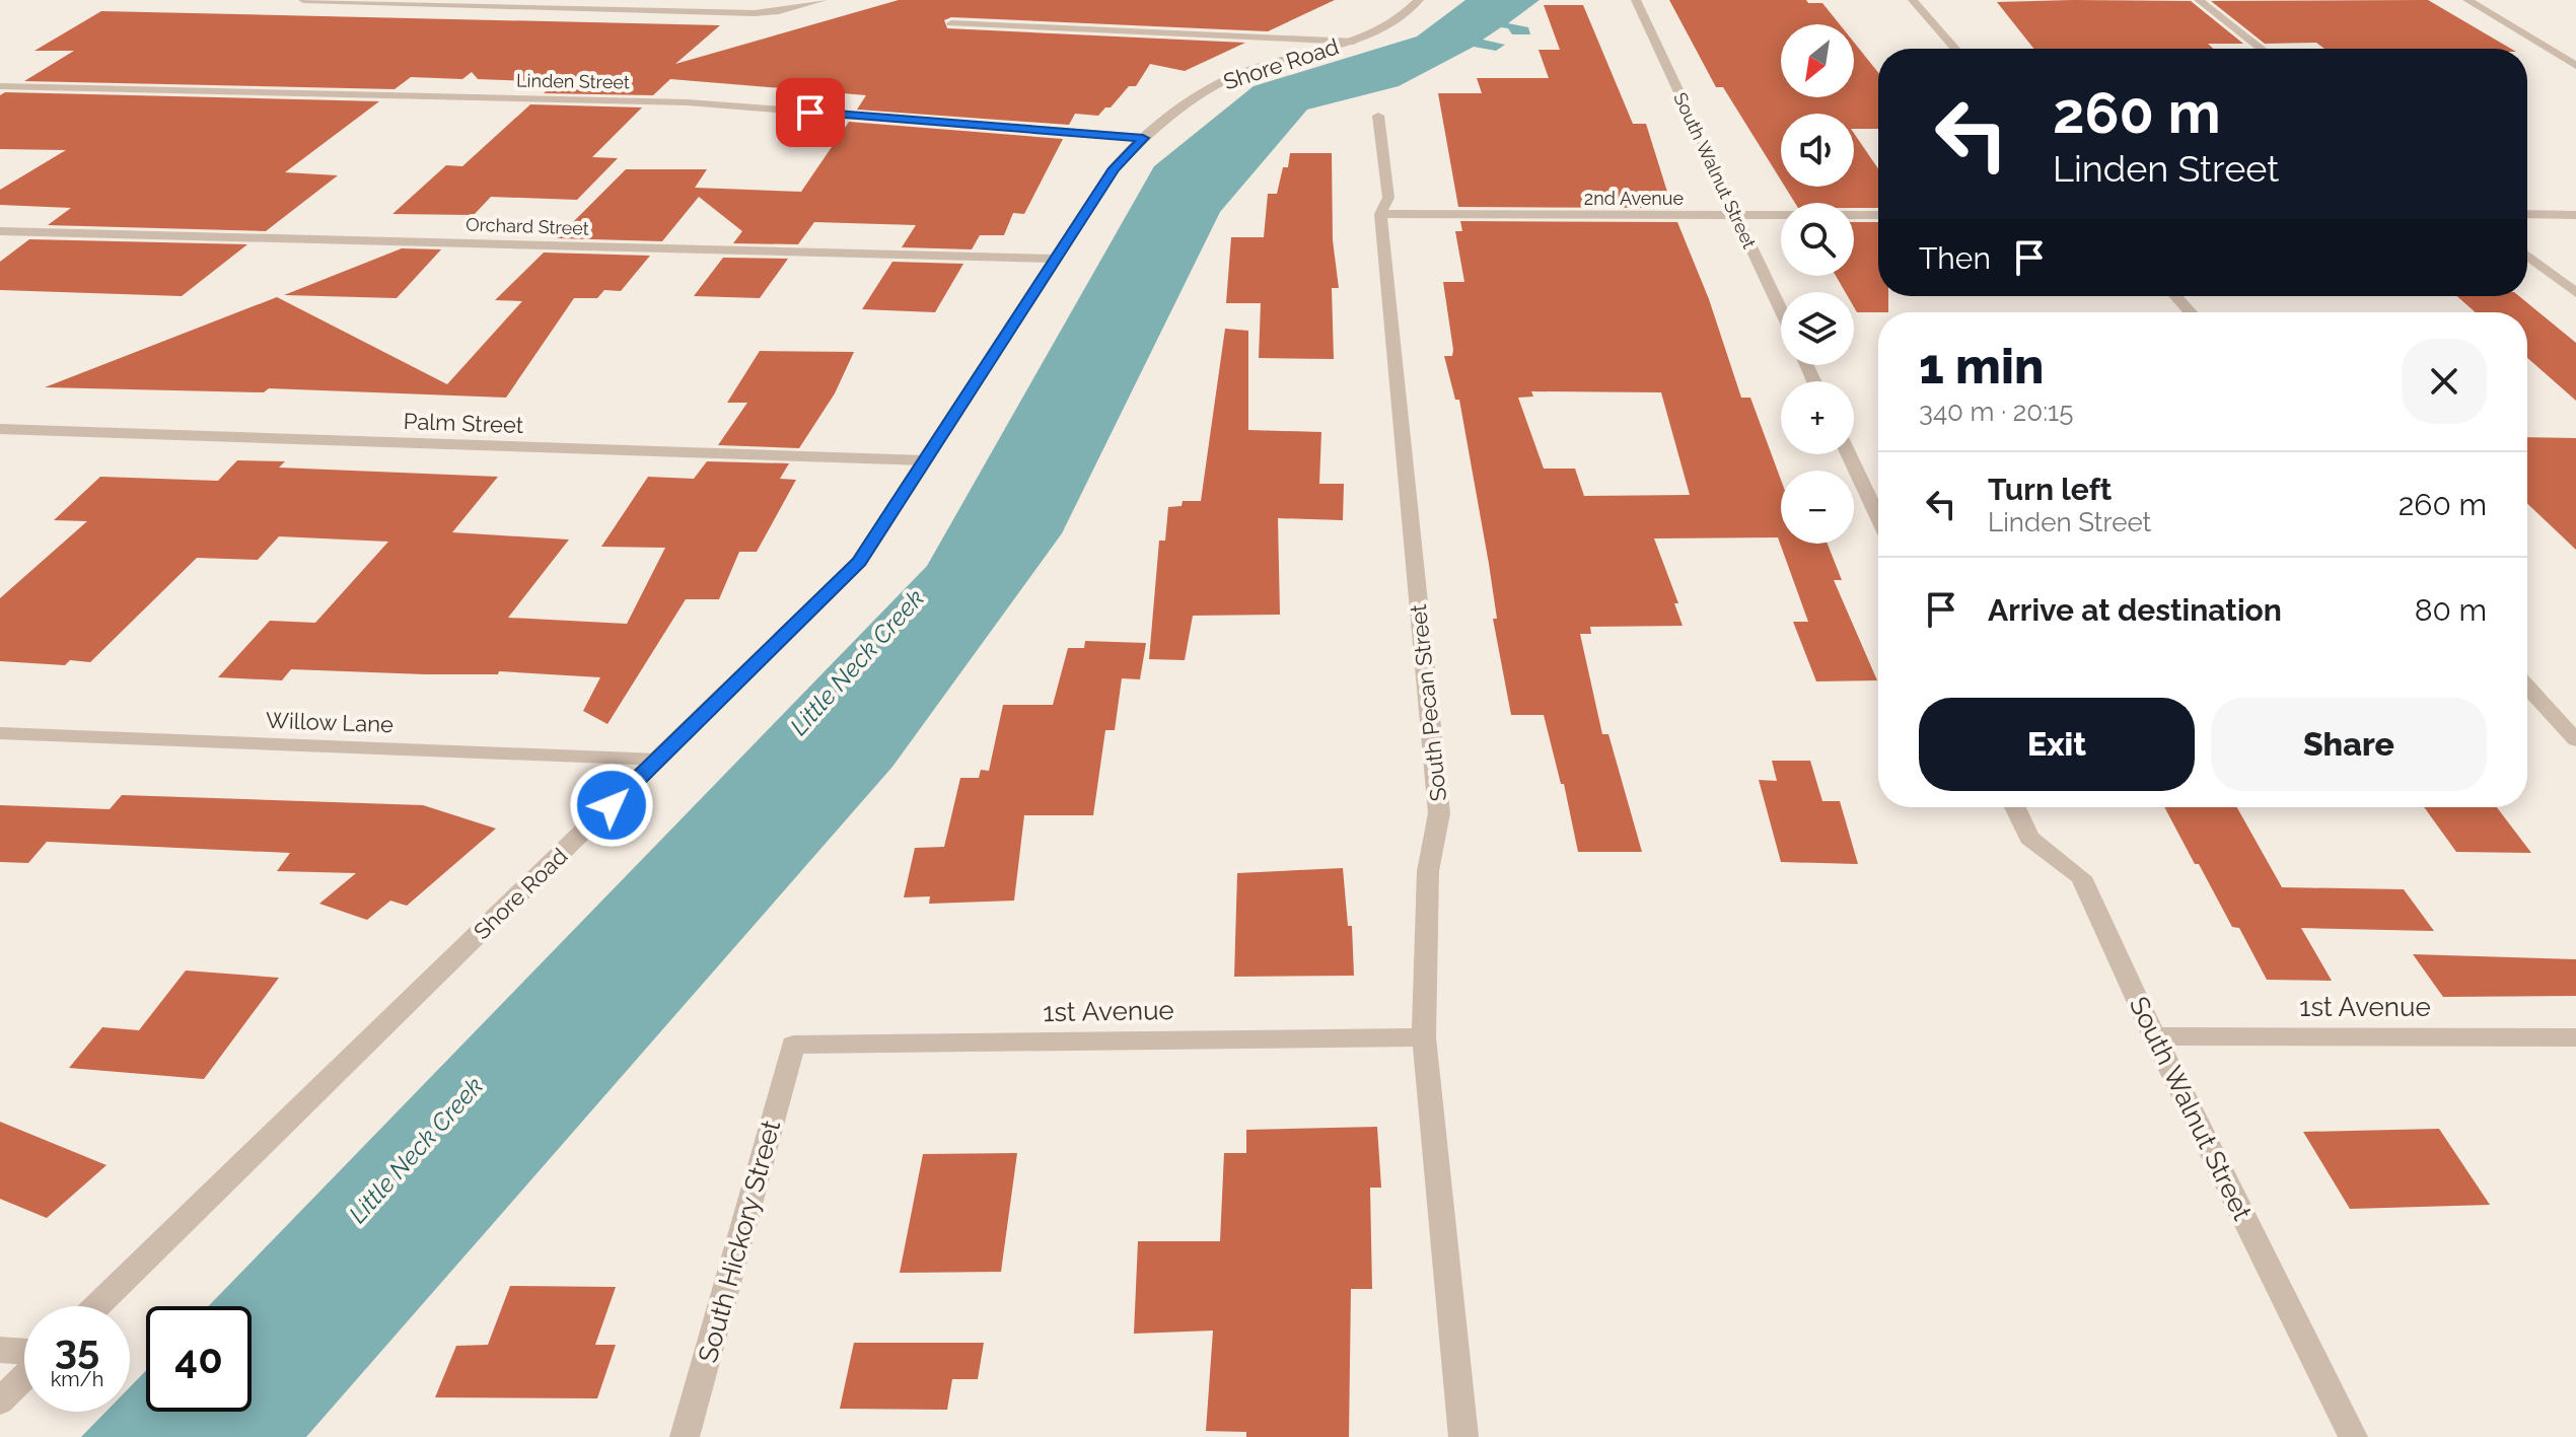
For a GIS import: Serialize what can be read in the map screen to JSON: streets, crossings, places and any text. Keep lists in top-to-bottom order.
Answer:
{
  "streets": {
    "street": [
      "Shore Road",
      "Linden Street",
      "South Walnut Street",
      "2nd Avenue",
      "Orchard Street",
      "Palm Street",
      "South Pecan Street",
      "Willow Lane",
      "1st Avenue",
      "South Hickory Street"
    ]
  },
  "crossings": [
    ["Shore Road", "Linden Street"],
    ["Shore Road", "Orchard Street"],
    ["Shore Road", "Palm Street"],
    ["Shore Road", "Willow Lane"],
    ["South Walnut Street", "2nd Avenue"],
    ["South Walnut Street", "1st Avenue"],
    ["2nd Avenue", "South Pecan Street"],
    ["South Pecan Street", "1st Avenue"],
    ["1st Avenue", "South Hickory Street"]
  ],
  "water": ["Little Neck Creek"],
  "north": "bottom left",
  "page": {
    "map_buttons": ["+", "−"],
    "turn": ["260 m", "Linden Street"],
    "then": "Then",
    "heading": ["1 min", "340 m · 20:15"],
    "list": [
      {
        "name": "Turn left",
        "note": "Linden Street",
        "value": "260 m"
      },
      {
        "name": "Arrive at destination",
        "value": "80 m"
      }
    ],
    "buttons": ["Exit", "Share"],
    "speed": "35 km/h",
    "limit": "40"
  }
}
